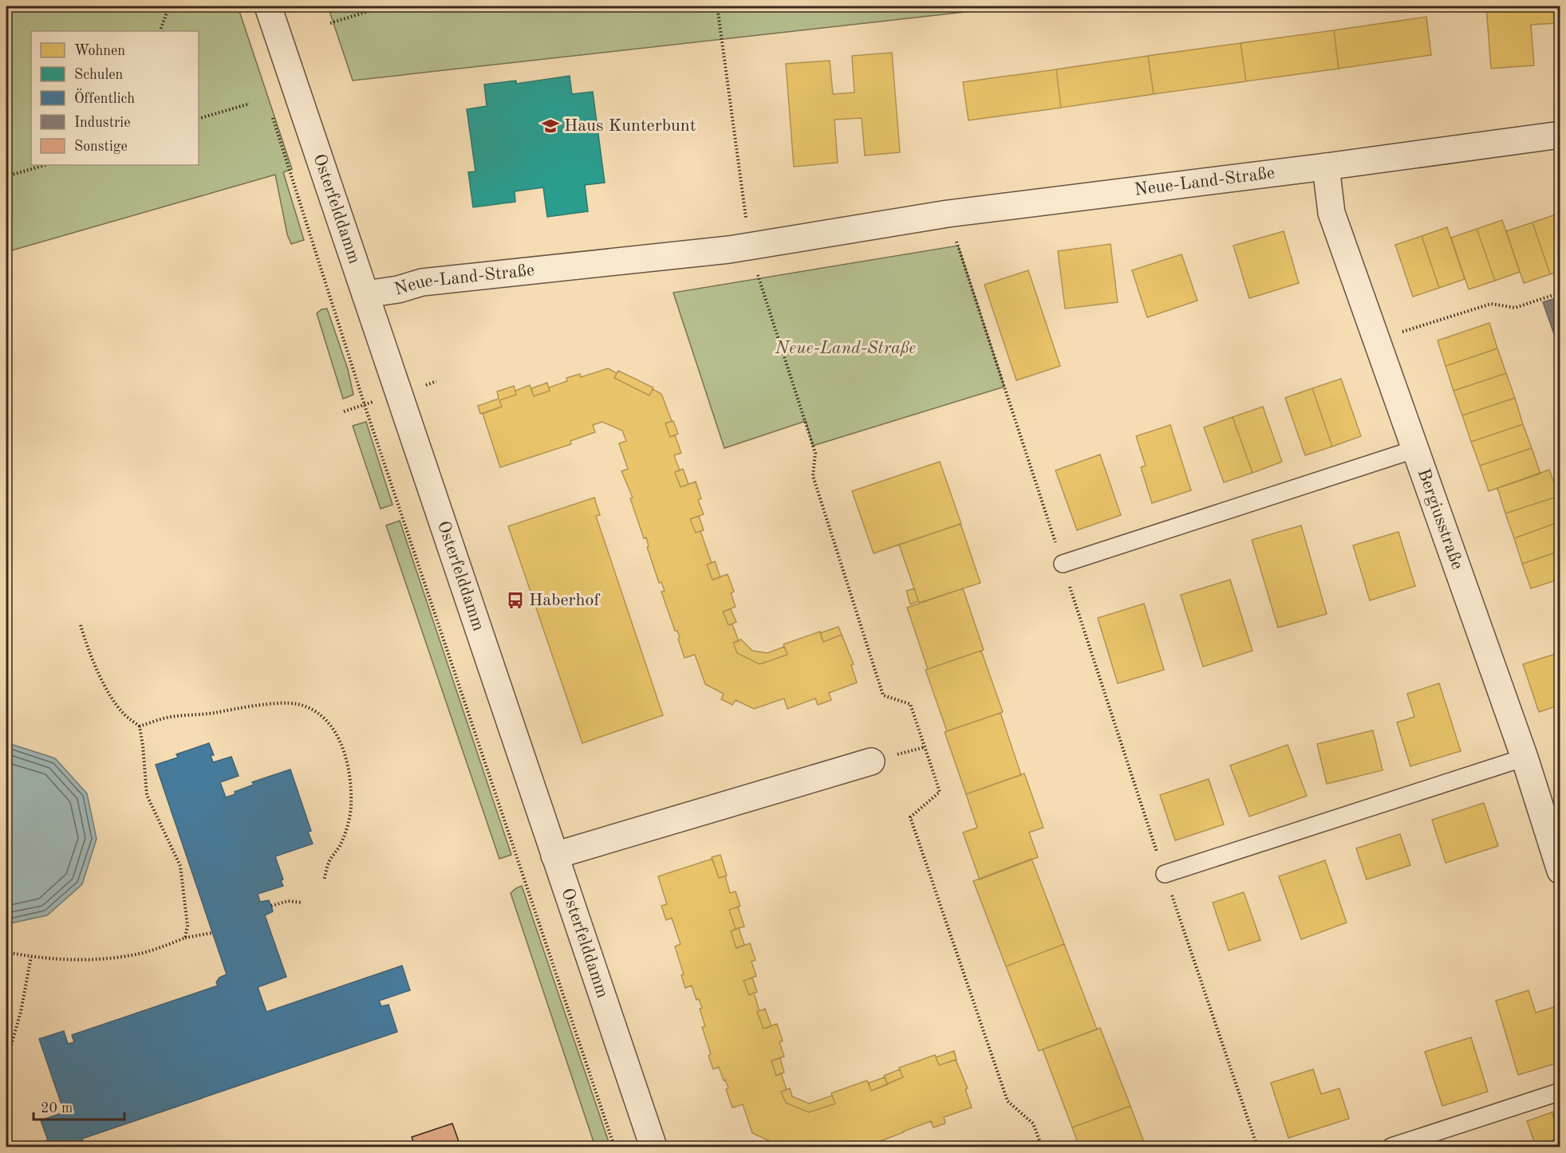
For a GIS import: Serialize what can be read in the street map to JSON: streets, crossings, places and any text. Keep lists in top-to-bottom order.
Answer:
{
  "streets": {
    "street": ["Neue-Land-Straße", "Osterfelddamm", "Bergiusstraße"]
  },
  "crossings": [
    ["Neue-Land-Straße", "Osterfelddamm"],
    ["Neue-Land-Straße", "Bergiusstraße"]
  ],
  "parks": ["Neue-Land-Straße"],
  "places": {
    "school or university": ["Haus Kunterbunt"],
    "bus stop": ["Haberhof"]
  },
  "legend": [
    "Wohnen",
    "Schulen",
    "Öffentlich",
    "Industrie",
    "Sonstige"
  ],
  "scale_bar": "20 m"
}
